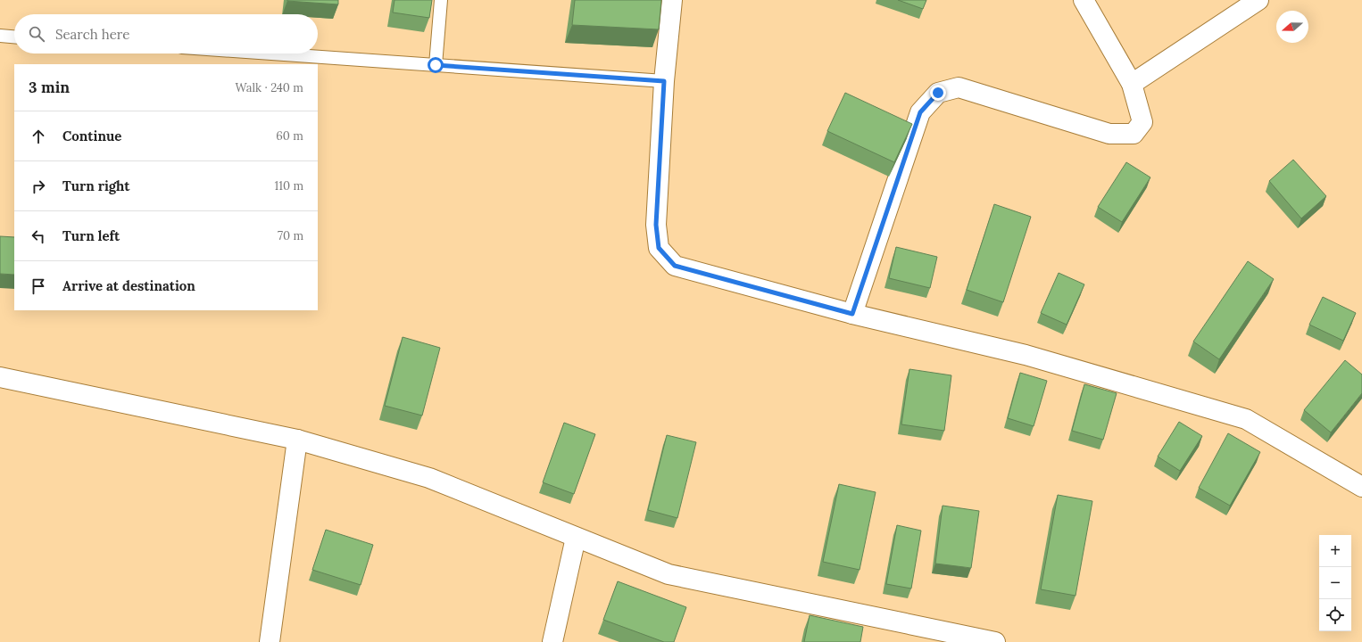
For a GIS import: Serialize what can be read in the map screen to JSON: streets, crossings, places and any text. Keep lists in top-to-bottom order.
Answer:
{
  "north": "left",
  "page": {
    "search": "Search here",
    "heading": ["3 min", "Walk · 240 m"],
    "list": [
      ["Continue", "60 m"],
      ["Turn right", "110 m"],
      ["Turn left", "70 m"],
      "Arrive at destination"
    ],
    "map_buttons": ["+", "−"]
  }
}
